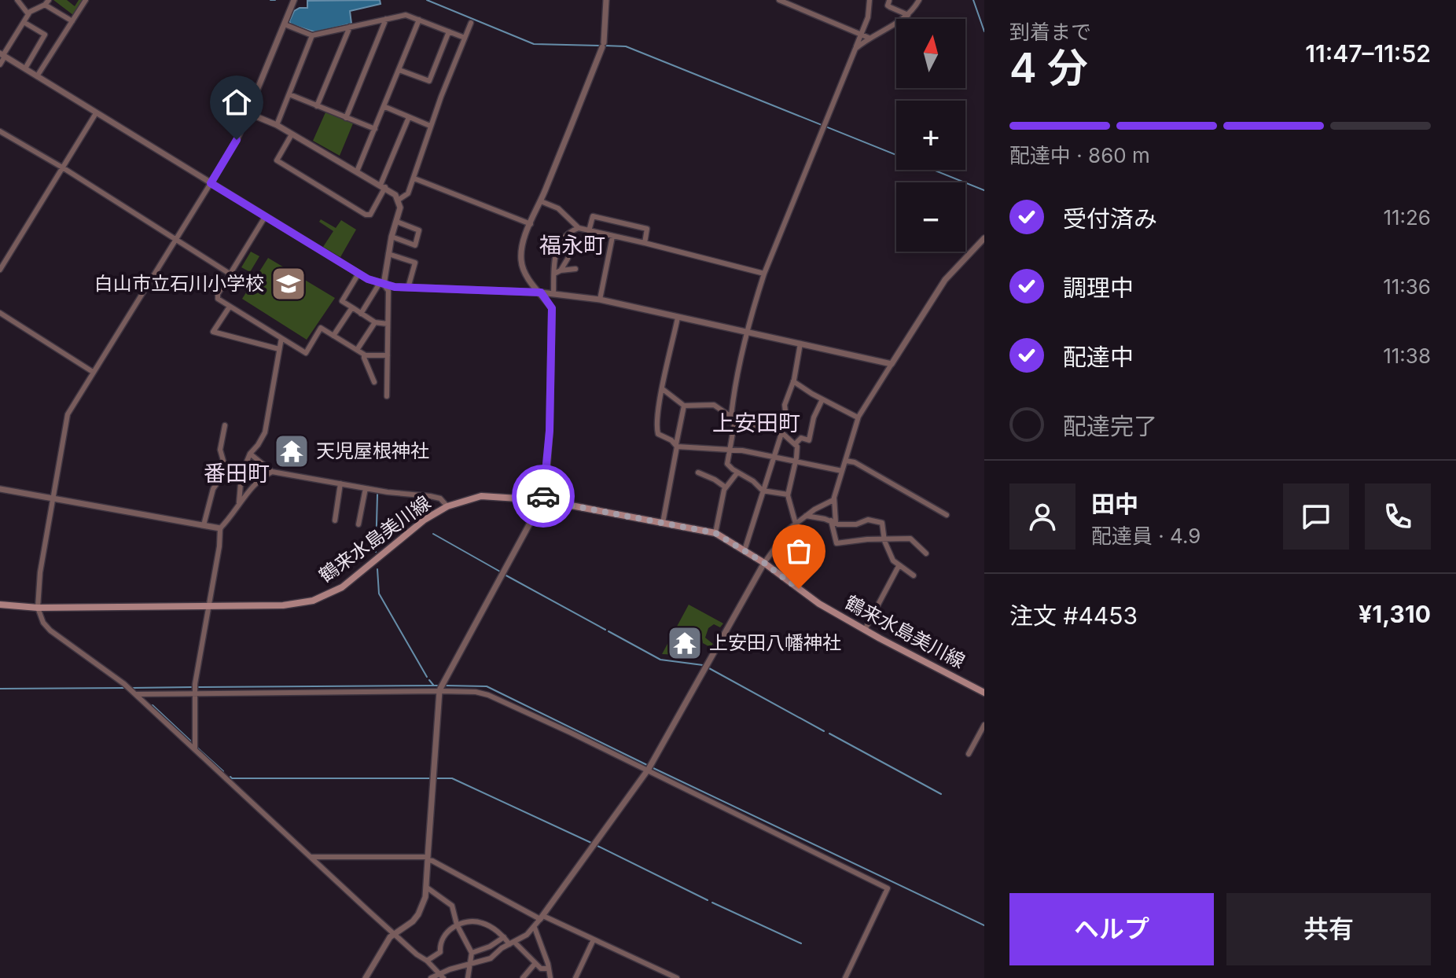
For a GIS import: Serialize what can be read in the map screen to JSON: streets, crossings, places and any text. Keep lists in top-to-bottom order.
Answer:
{
  "streets": {
    "main road": ["鶴来水島美川線"]
  },
  "districts": ["福永町", "上安田町", "番田町"],
  "places": {
    "school or university": ["白山市立石川小学校"],
    "temple": ["天児屋根神社", "上安田八幡神社"]
  },
  "north": "top",
  "page": {
    "heading": ["4 分", "到着まで", "11:47–11:52"],
    "panel": [
      "田中",
      "配達員 · 4.9",
      "注文 #4453",
      "¥1,310"
    ],
    "map_buttons": ["+", "−"],
    "bar": "配達中 · 860 m",
    "list": [
      ["受付済み", "11:26"],
      ["調理中", "11:36"],
      ["配達中", "11:38"],
      "配達完了"
    ],
    "buttons": ["ヘルプ", "共有"]
  }
}
